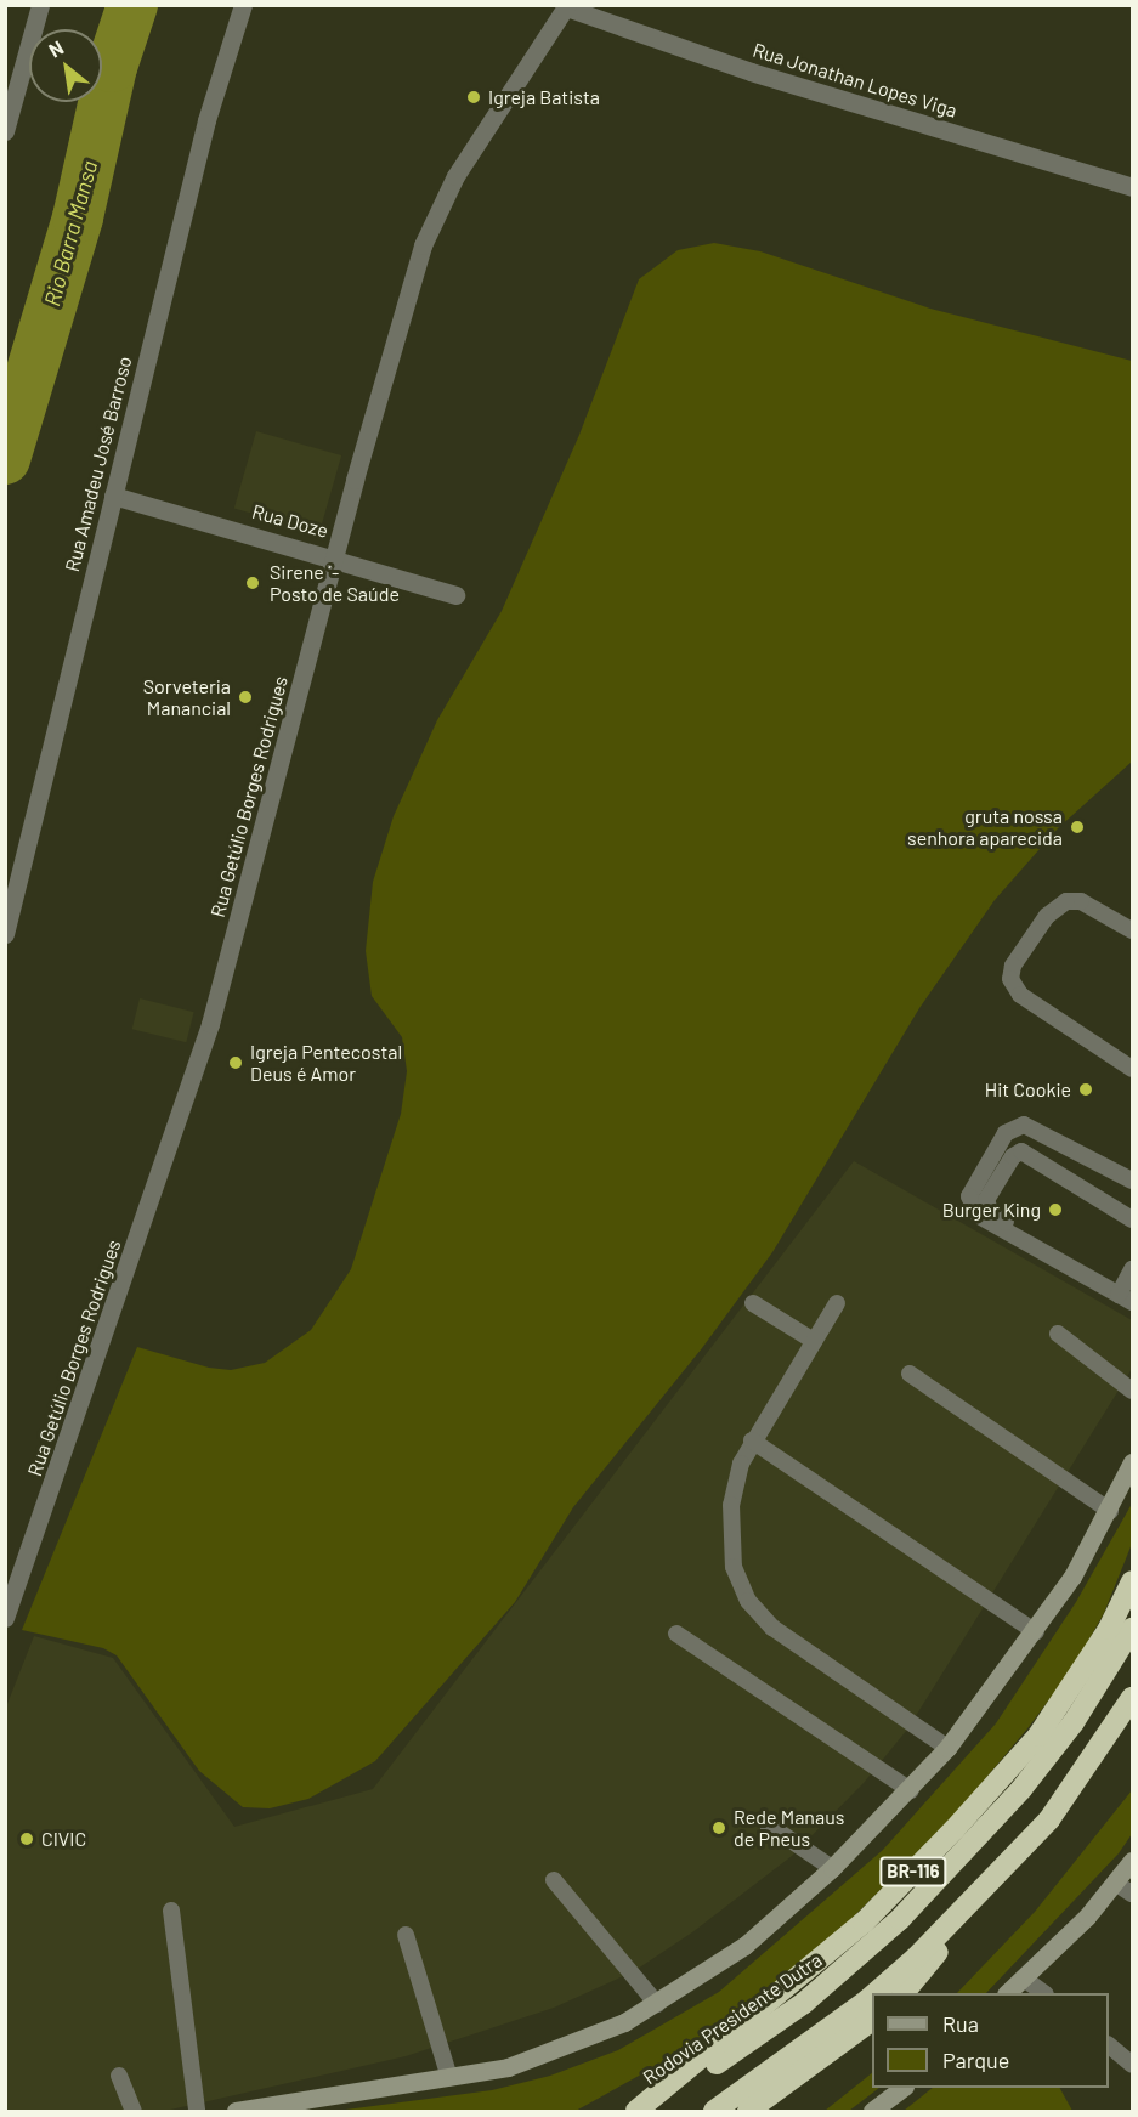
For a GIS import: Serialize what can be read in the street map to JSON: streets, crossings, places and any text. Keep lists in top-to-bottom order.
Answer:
{
  "streets": {
    "highway": ["BR-116", "Rodovia Presidente Dutra"],
    "street": [
      "Rua Jonathan Lopes Viga",
      "Rua Amadeu José Barroso",
      "Rua Doze",
      "Rua Getúlio Borges Rodrigues"
    ]
  },
  "crossings": [
    ["Rua Jonathan Lopes Viga", "Rua Getúlio Borges Rodrigues"],
    ["Rua Amadeu José Barroso", "Rua Doze"],
    ["Rua Doze", "Rua Getúlio Borges Rodrigues"],
    ["BR-116", "Rodovia Presidente Dutra"]
  ],
  "water": ["Rio Barra Mansa"],
  "places": [
    "Igreja Batista",
    "Sirene ´- Posto de Saúde",
    "Sorveteria Manancial",
    "gruta nossa senhora aparecida",
    "Igreja Pentecostal Deus é Amor",
    "Hit Cookie",
    "Burger King",
    "Rede Manaus de Pneus",
    "CIVIC"
  ],
  "legend": ["Rua", "Parque"],
  "north": "top left"
}
